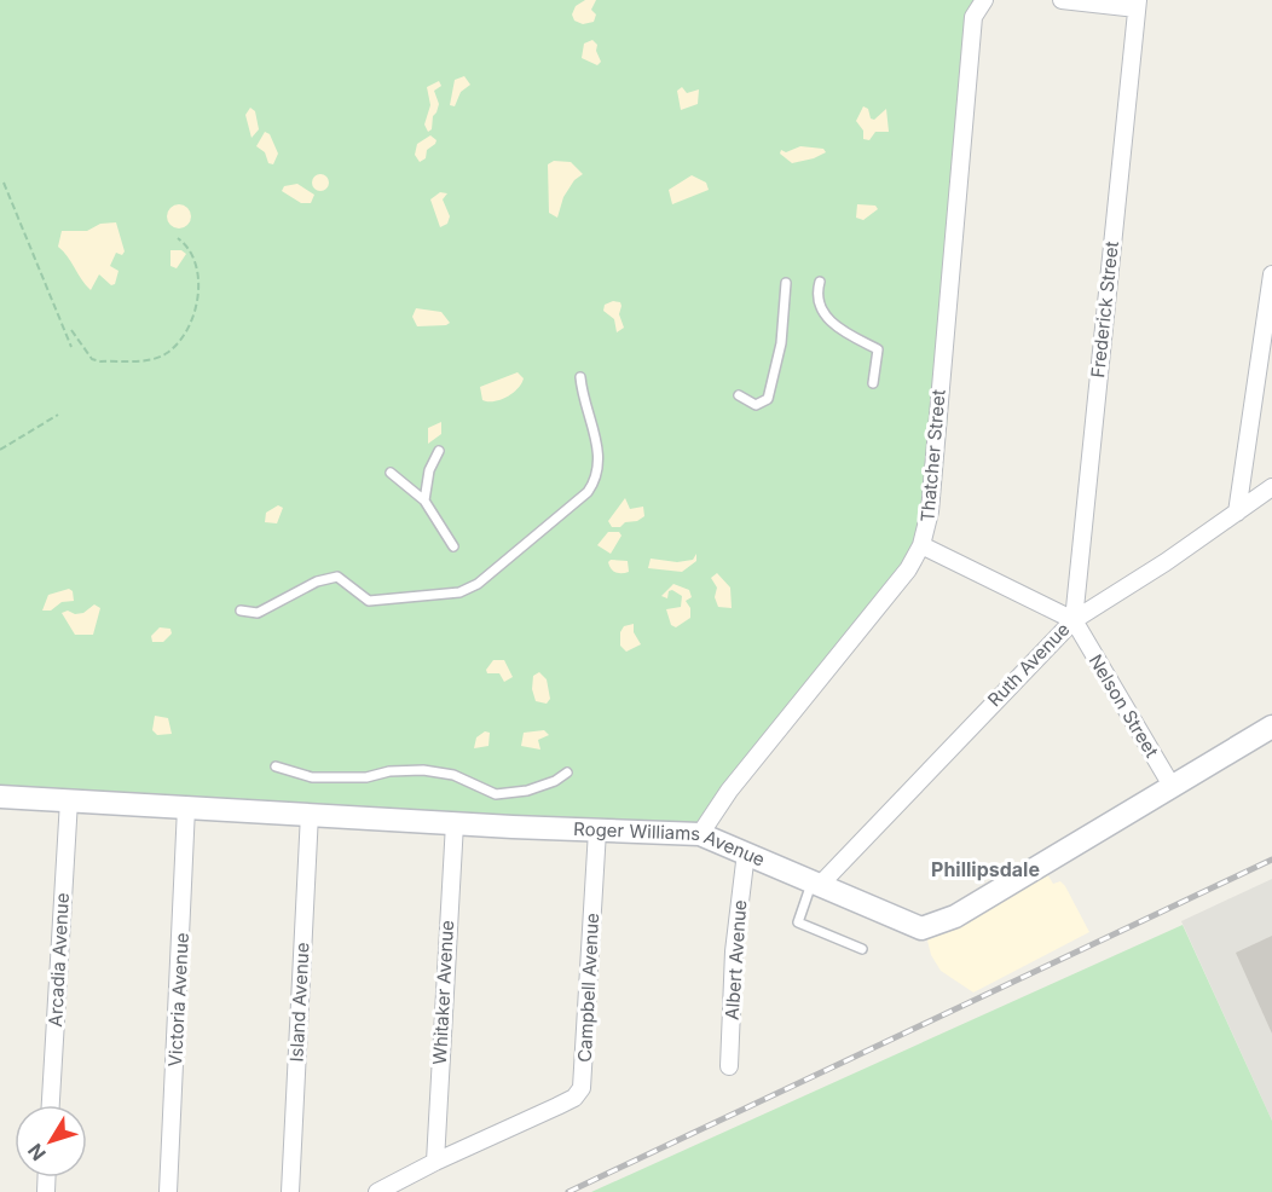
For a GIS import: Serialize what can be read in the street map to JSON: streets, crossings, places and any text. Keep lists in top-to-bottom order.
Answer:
{
  "streets": {
    "main road": ["Roger Williams Avenue"],
    "street": [
      "Frederick Street",
      "Thatcher Street",
      "Ruth Avenue",
      "Nelson Street",
      "Arcadia Avenue",
      "Albert Avenue",
      "Campbell Avenue",
      "Whitaker Avenue",
      "Victoria Avenue",
      "Island Avenue"
    ]
  },
  "crossings": [
    ["Frederick Street", "Ruth Avenue"],
    ["Frederick Street", "Nelson Street"],
    ["Thatcher Street", "Roger Williams Avenue"],
    ["Ruth Avenue", "Nelson Street"],
    ["Ruth Avenue", "Roger Williams Avenue"],
    ["Nelson Street", "Roger Williams Avenue"],
    ["Roger Williams Avenue", "Arcadia Avenue"],
    ["Roger Williams Avenue", "Albert Avenue"],
    ["Roger Williams Avenue", "Campbell Avenue"],
    ["Roger Williams Avenue", "Whitaker Avenue"],
    ["Roger Williams Avenue", "Victoria Avenue"],
    ["Roger Williams Avenue", "Island Avenue"],
    ["Campbell Avenue", "Whitaker Avenue"]
  ],
  "districts": ["Phillipsdale"],
  "north": "bottom left"
}
